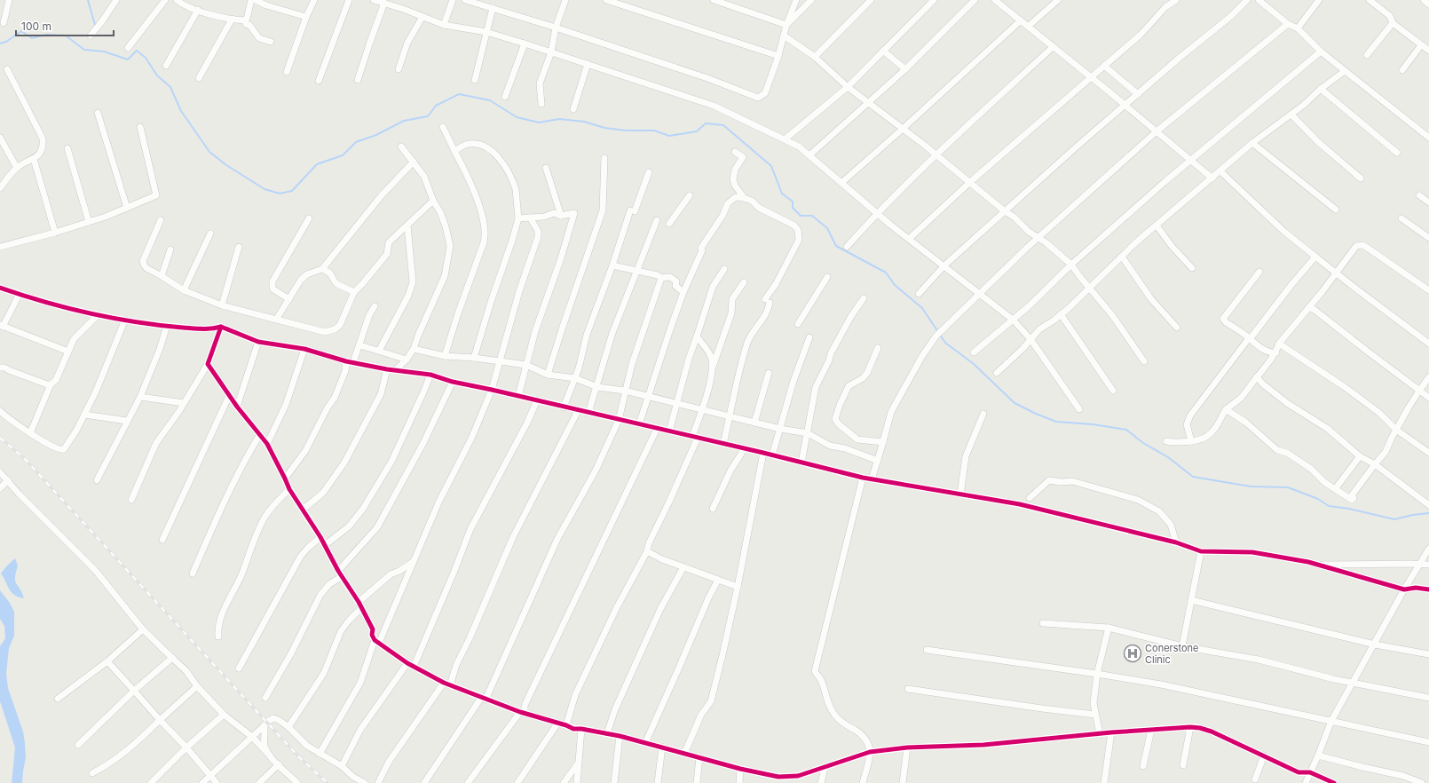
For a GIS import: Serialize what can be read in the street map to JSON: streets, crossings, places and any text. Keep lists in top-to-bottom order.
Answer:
{
  "places": {
    "hospital": ["Conerstone Clinic"]
  },
  "scale_bar": "100 m"
}
